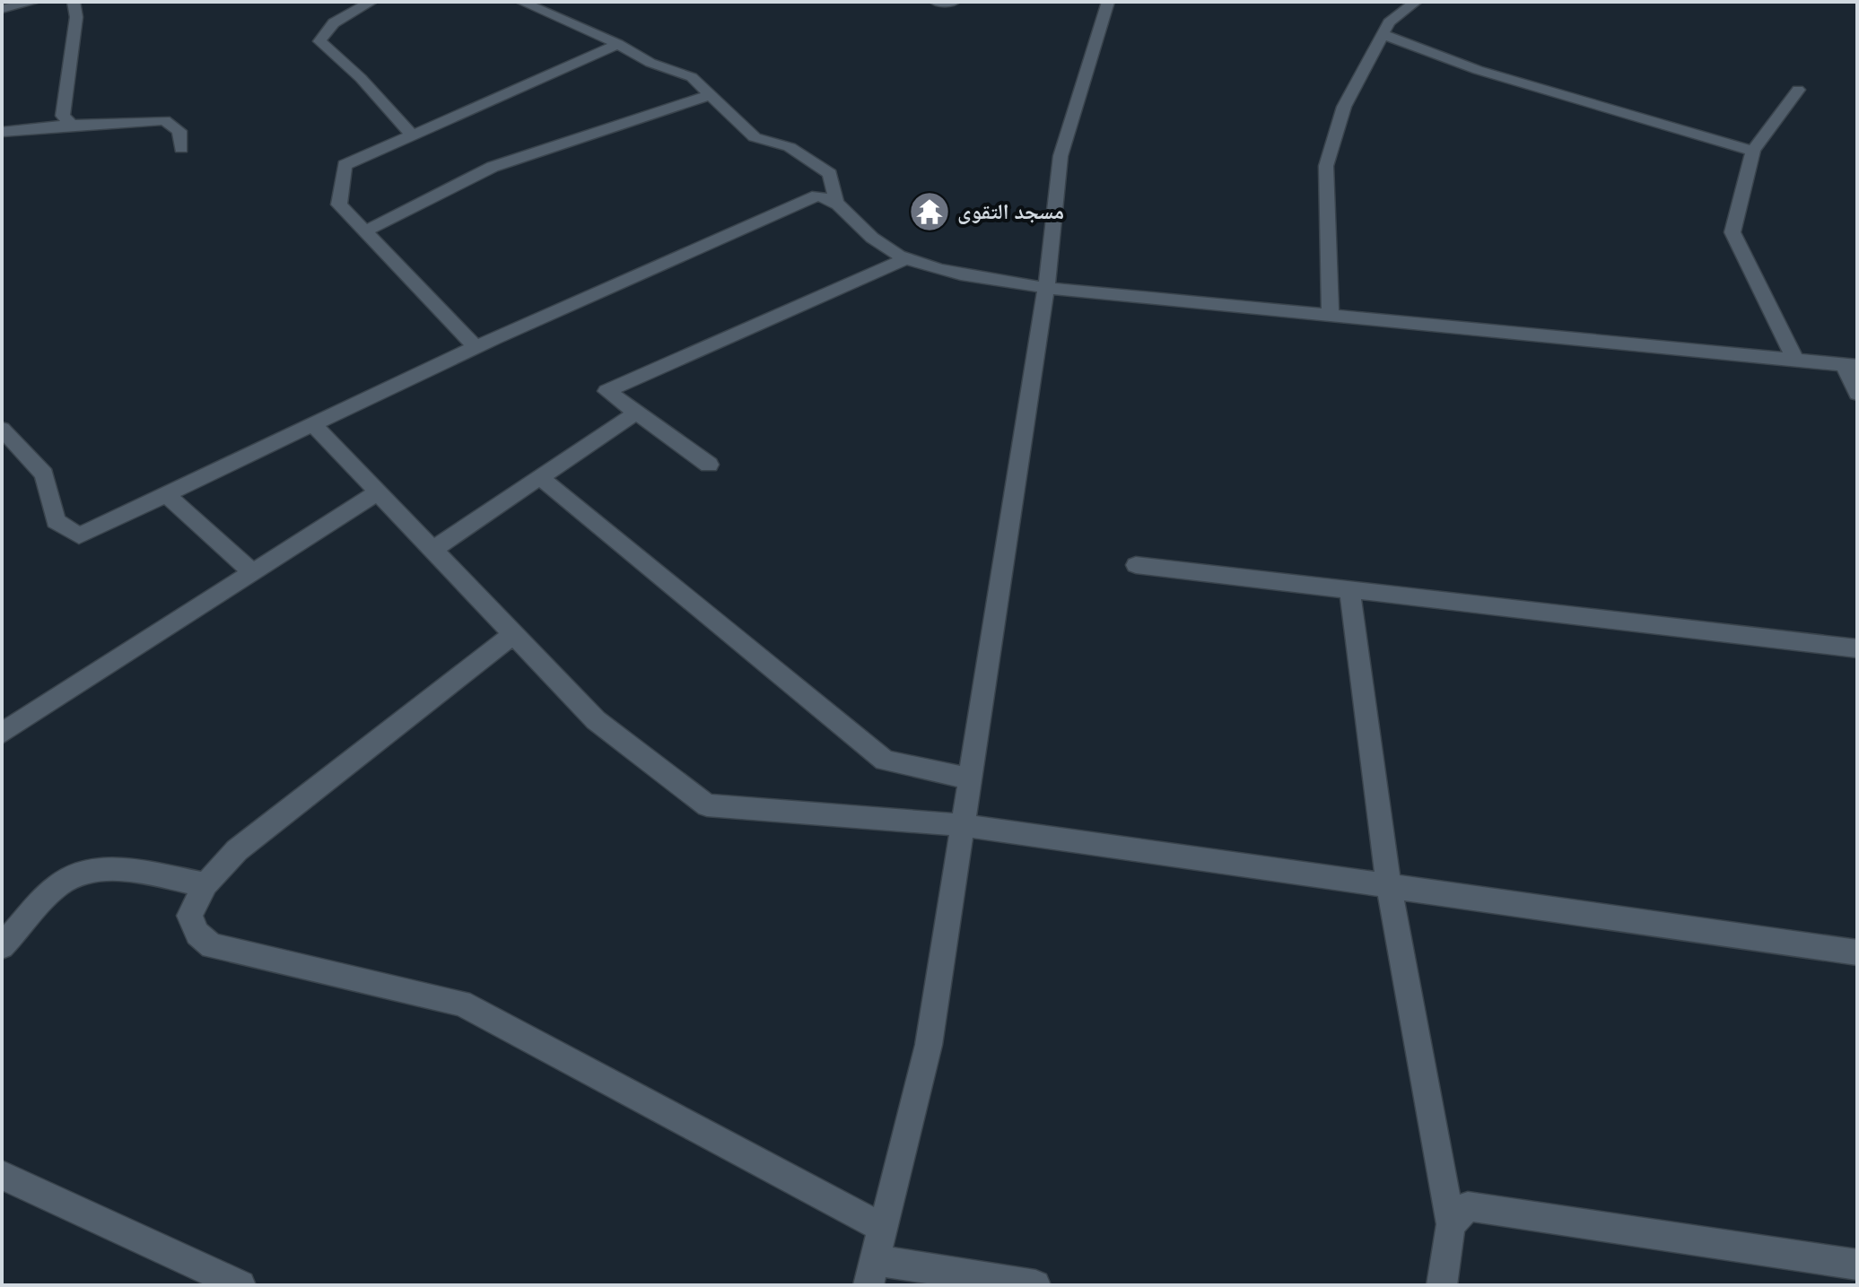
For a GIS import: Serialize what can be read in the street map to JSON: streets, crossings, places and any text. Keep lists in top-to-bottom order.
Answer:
{
  "places": {
    "temple": ["مسجد التقوى"]
  }
}
